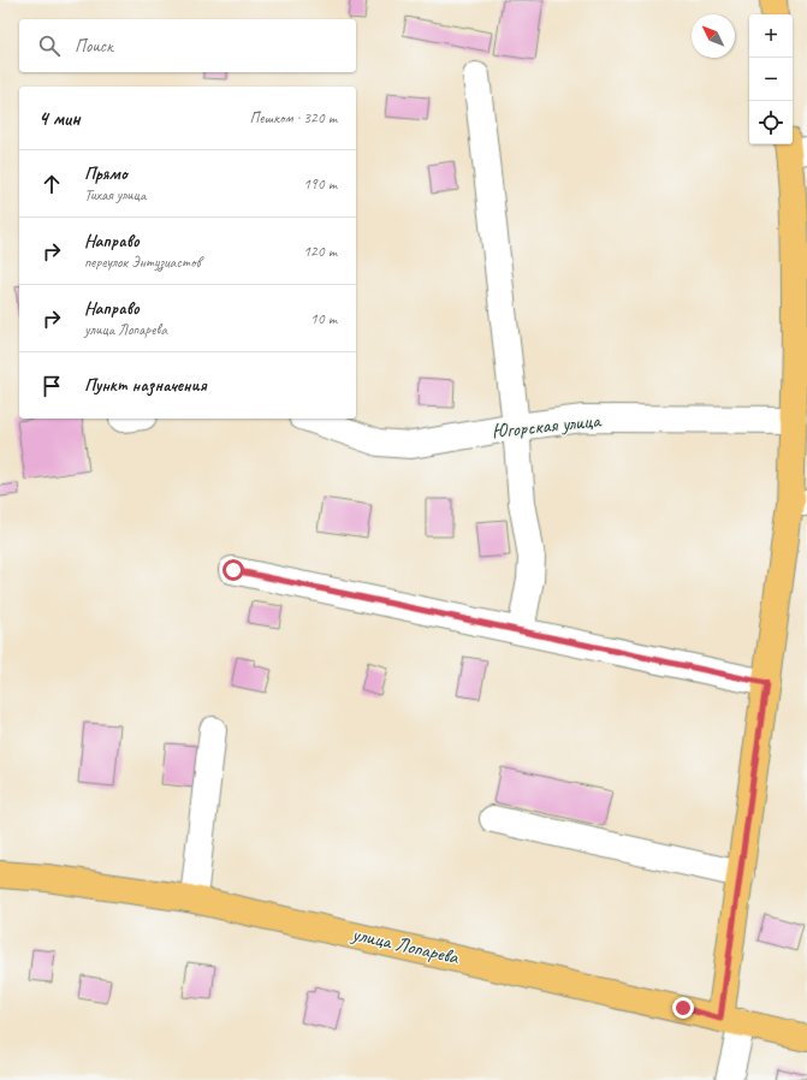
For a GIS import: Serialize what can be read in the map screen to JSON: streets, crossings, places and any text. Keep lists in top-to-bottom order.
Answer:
{
  "streets": {
    "main road": ["улица Лопарева"],
    "street": ["Югорская улица"]
  },
  "north": "top left",
  "page": {
    "map_buttons": ["+", "−"],
    "search": "Поиск",
    "heading": ["4 мин", "Пешком · 320 m"],
    "list": [
      ["Прямо", "Тихая улица", "190 m"],
      ["Направо", "переулок Энтузиастов", "120 m"],
      ["Направо", "улица Лопарева", "10 m"],
      "Пункт назначения"
    ]
  }
}
